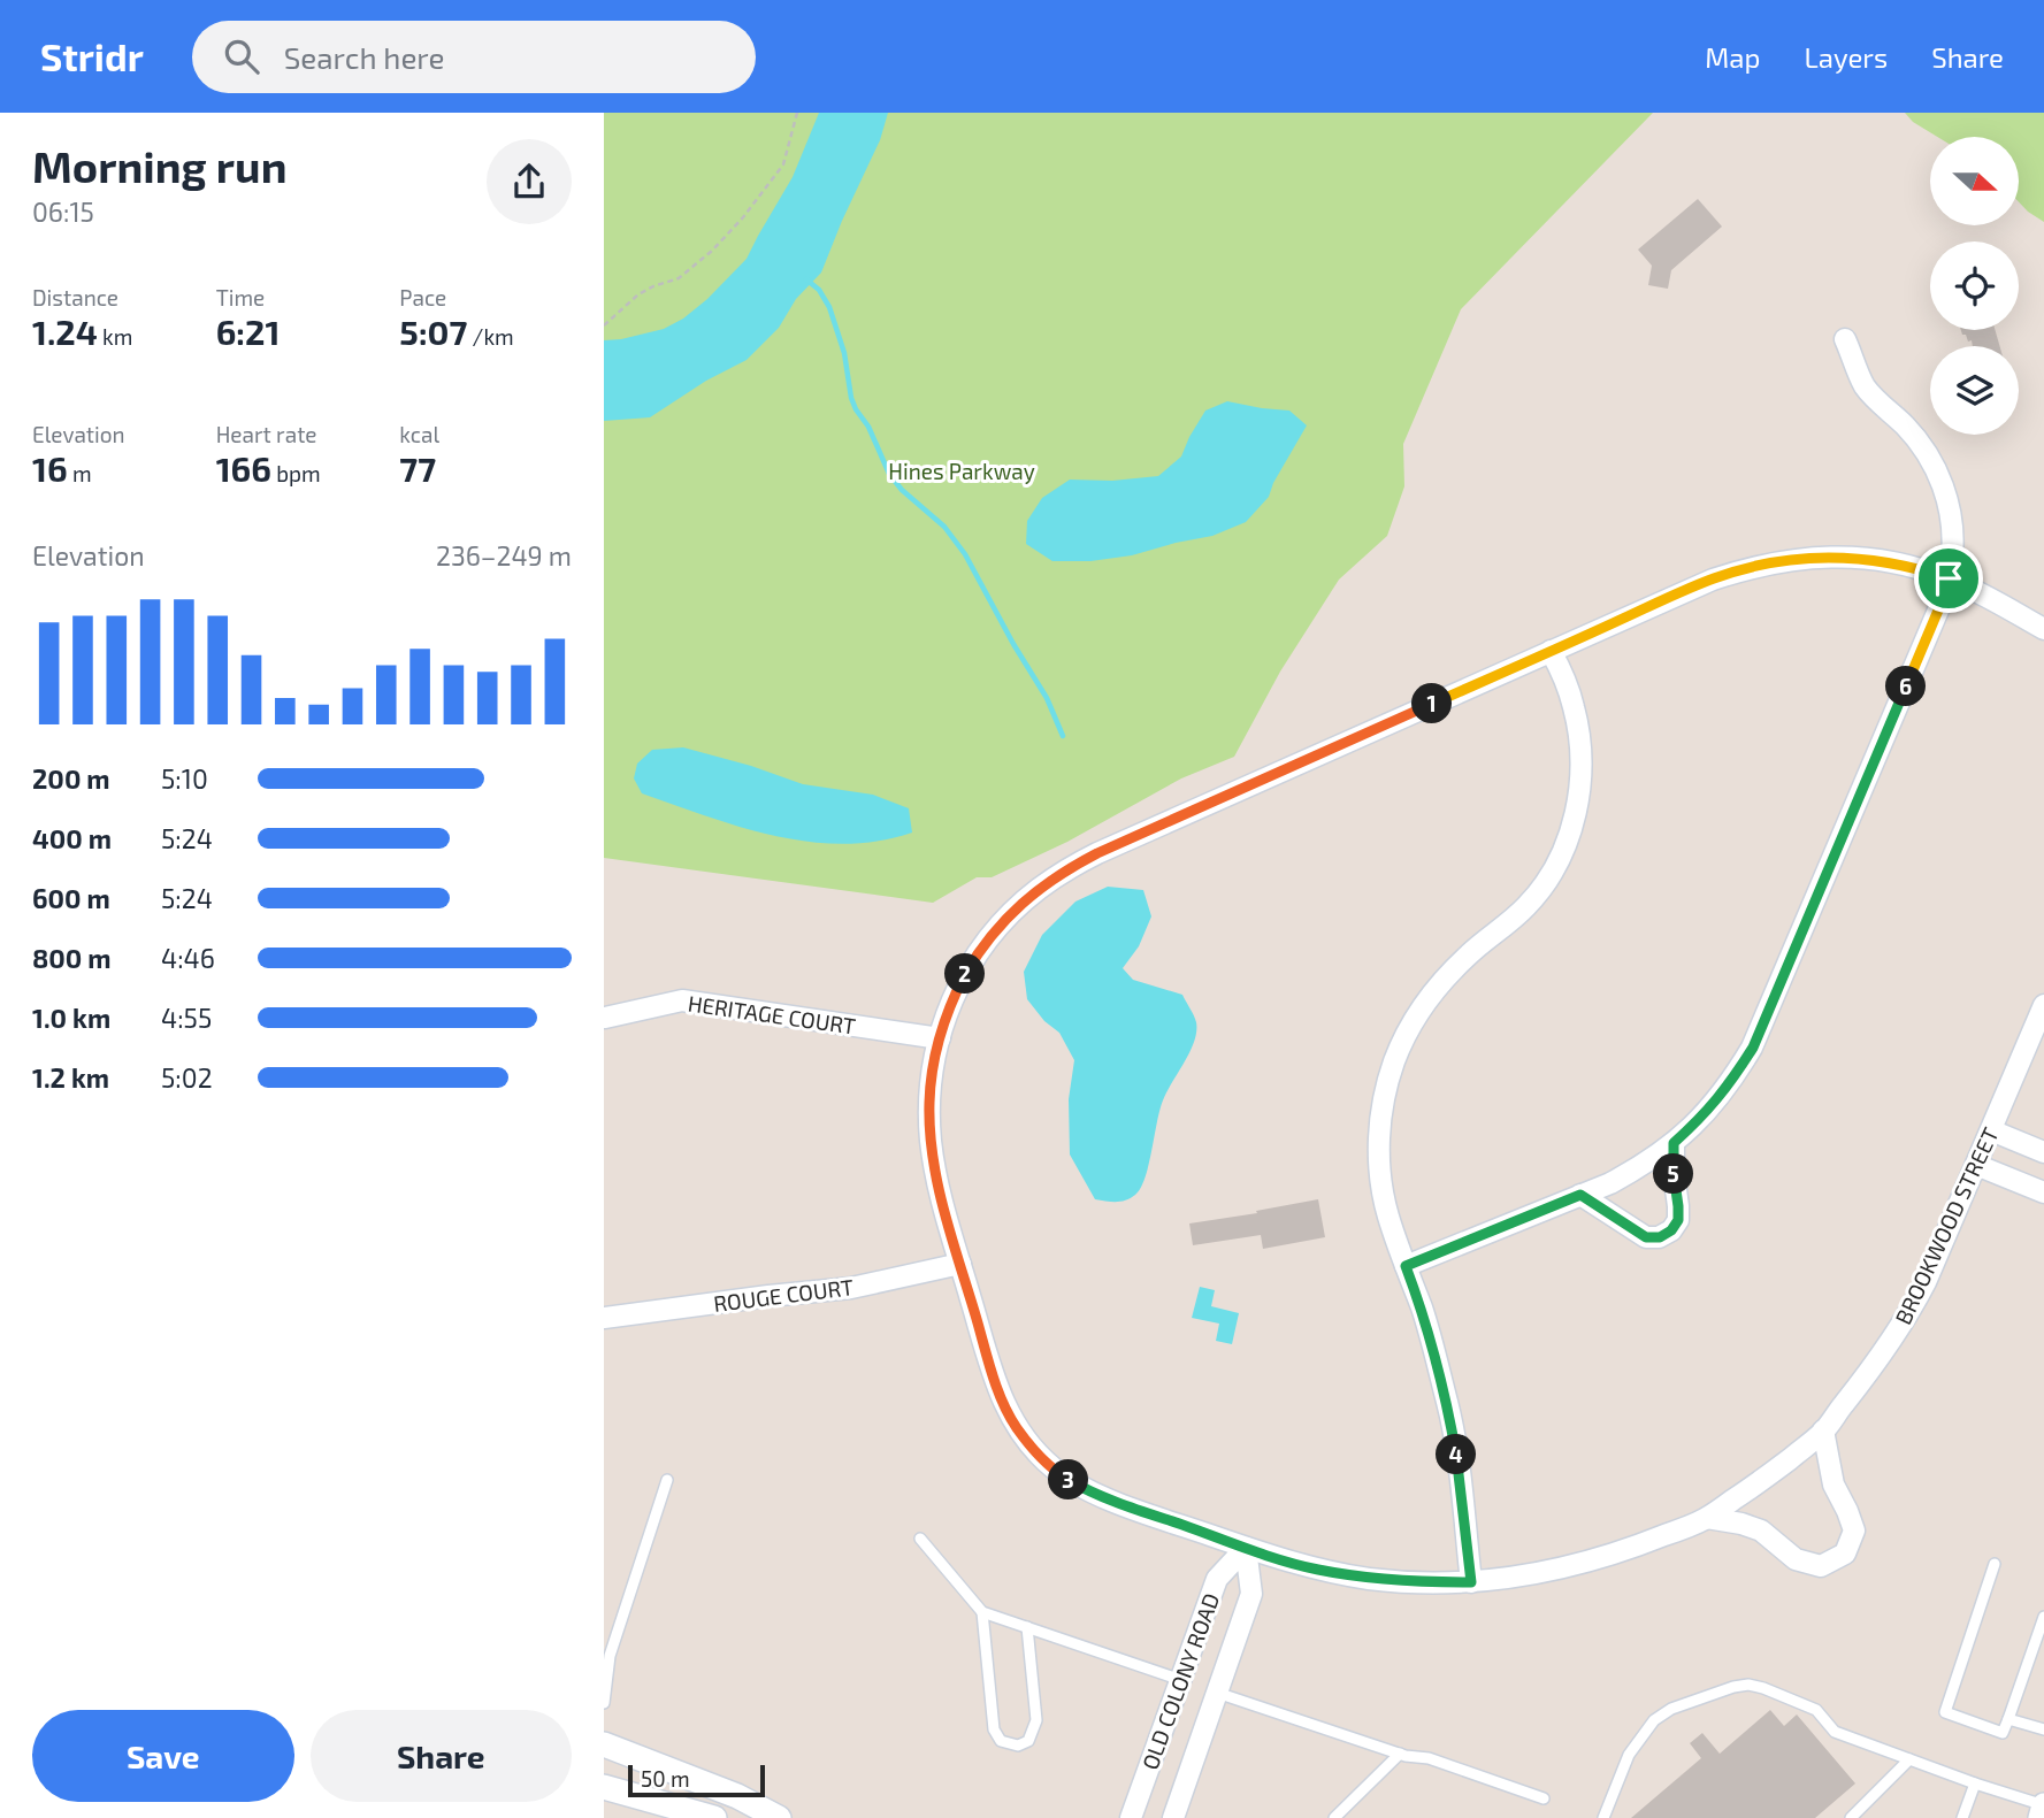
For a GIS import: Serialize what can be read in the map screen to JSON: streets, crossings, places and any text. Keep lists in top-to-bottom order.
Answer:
{
  "streets": {
    "street": [
      "HERITAGE COURT",
      "BROOKWOOD STREET",
      "ROUGE COURT",
      "OLD COLONY ROAD"
    ]
  },
  "crossings": [
    ["HERITAGE COURT", "BROOKWOOD STREET"],
    ["BROOKWOOD STREET", "ROUGE COURT"],
    ["BROOKWOOD STREET", "OLD COLONY ROAD"]
  ],
  "parks": ["Hines Parkway"],
  "scale_bar": "50 m",
  "north": "right",
  "page": {
    "header": "Stridr",
    "search": "Search here",
    "nav": ["Map", "Layers", "Share"],
    "heading": ["Morning run", "06:15"],
    "stats": [
      ["Distance", "1.24 km"],
      ["Time", "6:21"],
      ["Pace", "5:07 /km"],
      ["Elevation", "16 m"],
      ["Heart rate", "166 bpm"],
      ["kcal", "77"]
    ],
    "chart": ["Elevation", "236–249 m"],
    "pins": [
      "6",
      "1",
      "2",
      "5",
      "4",
      "3"
    ],
    "list": [
      {
        "name": "200 m",
        "note": "5:10"
      },
      {
        "name": "400 m",
        "note": "5:24"
      },
      {
        "name": "600 m",
        "note": "5:24"
      },
      {
        "name": "800 m",
        "note": "4:46"
      },
      {
        "name": "1.0 km",
        "note": "4:55"
      },
      {
        "name": "1.2 km",
        "note": "5:02"
      }
    ],
    "buttons": ["Save", "Share"],
    "scale": "50 m"
  }
}
